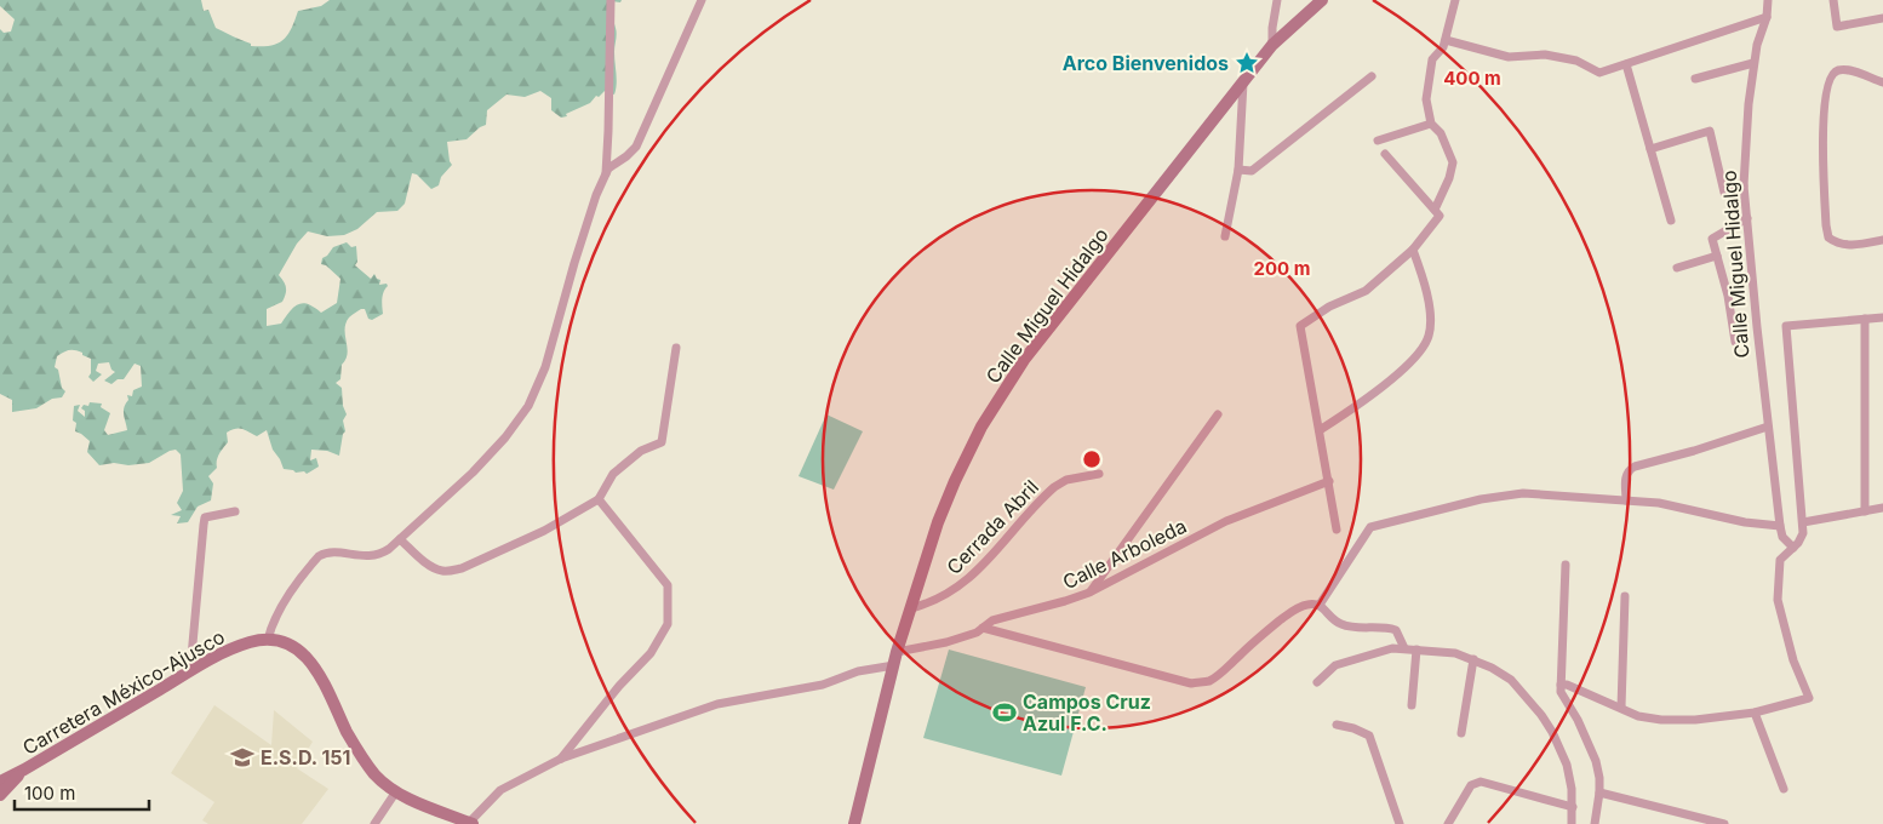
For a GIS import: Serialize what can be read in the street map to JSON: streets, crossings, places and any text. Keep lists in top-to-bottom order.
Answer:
{
  "streets": {
    "main road": ["Calle Miguel Hidalgo", "Carretera México-Ajusco"],
    "street": ["Cerrada Abril", "Calle Arboleda"]
  },
  "crossings": [
    ["Calle Miguel Hidalgo", "Cerrada Abril"],
    ["Calle Miguel Hidalgo", "Calle Arboleda"]
  ],
  "places": {
    "place": ["Arco Bienvenidos"],
    "sports": ["Campos Cruz Azul F.C."],
    "school or university": ["E.S.D. 151"]
  },
  "scale_bar": "100 m",
  "rings": ["400 m", "200 m"]
}
